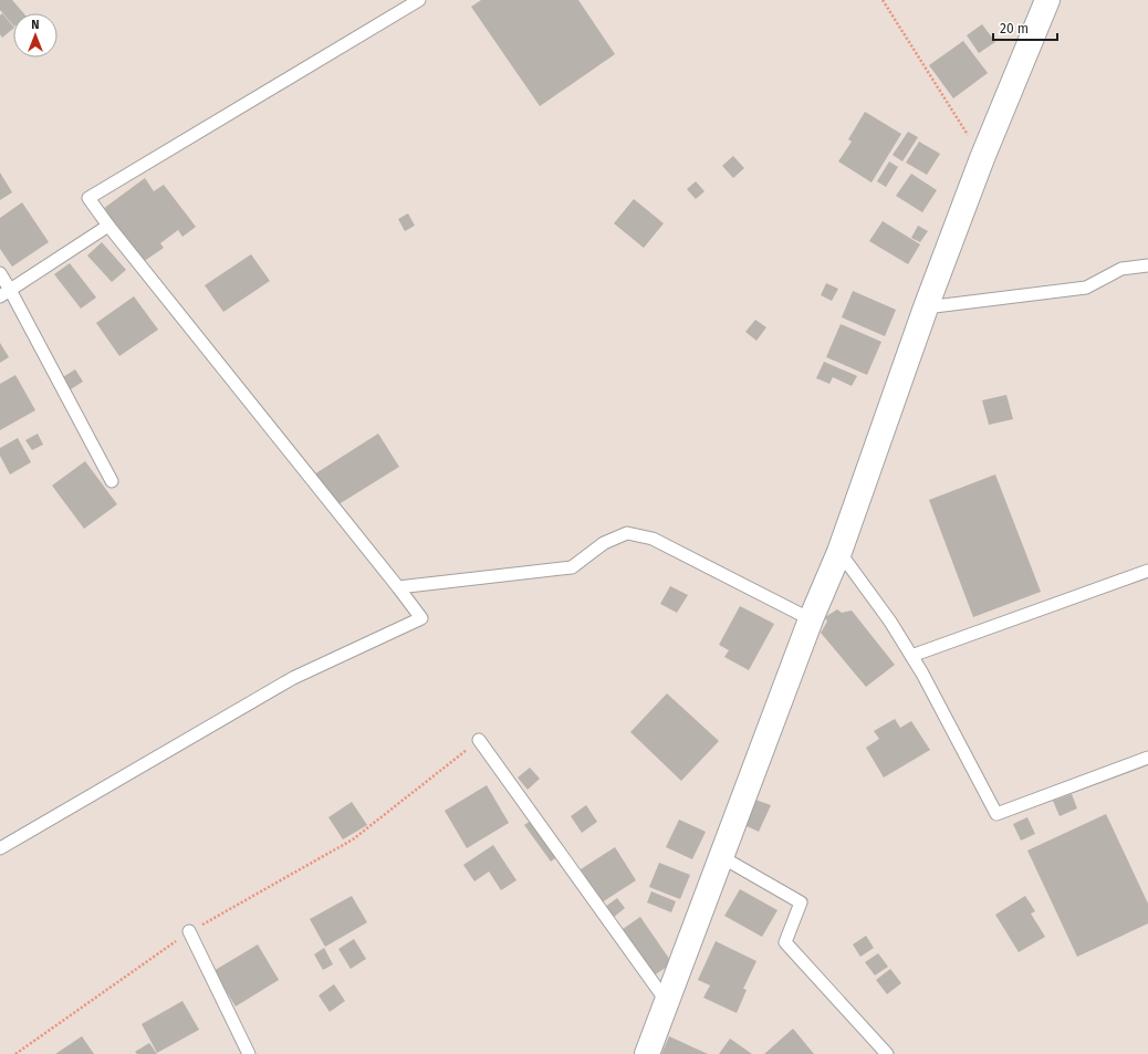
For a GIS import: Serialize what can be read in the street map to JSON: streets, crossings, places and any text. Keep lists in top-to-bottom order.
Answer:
{
  "scale_bar": "20 m",
  "north": "top"
}
